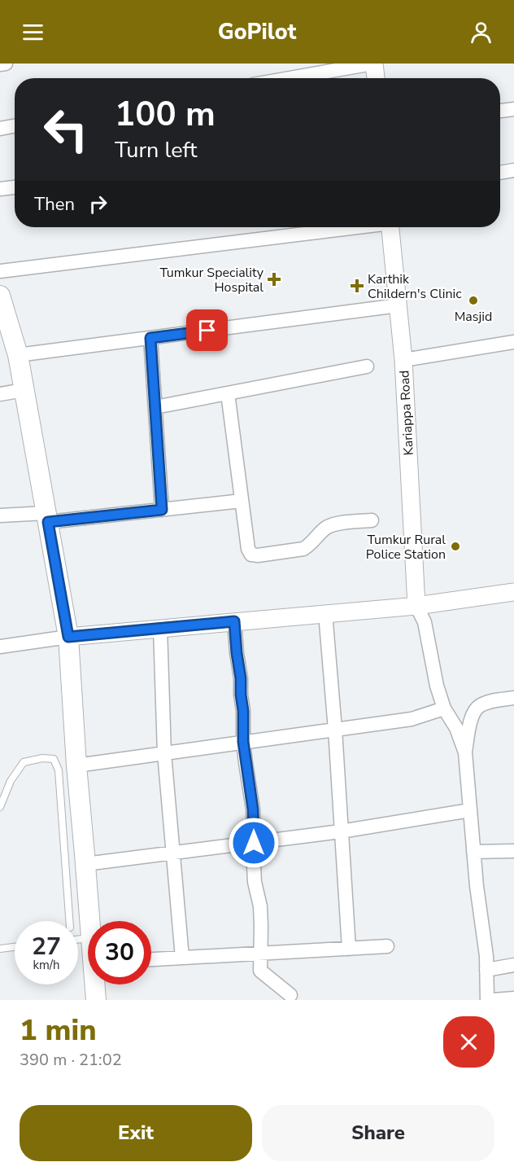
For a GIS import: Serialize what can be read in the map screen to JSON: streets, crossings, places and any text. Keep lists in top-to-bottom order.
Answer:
{
  "streets": {
    "street": ["Kariappa Road"]
  },
  "places": {
    "health": ["Tumkur Speciality Hospital", "Karthik Childern's Clinic"],
    "other": ["Masjid", "Tumkur Rural Police Station"]
  },
  "page": {
    "header": "GoPilot",
    "turn": ["100 m", "Turn left"],
    "then": "Then",
    "speed": "27 km/h",
    "limit": "30",
    "heading": ["1 min", "390 m · 21:02"],
    "buttons": ["Exit", "Share"]
  }
}
